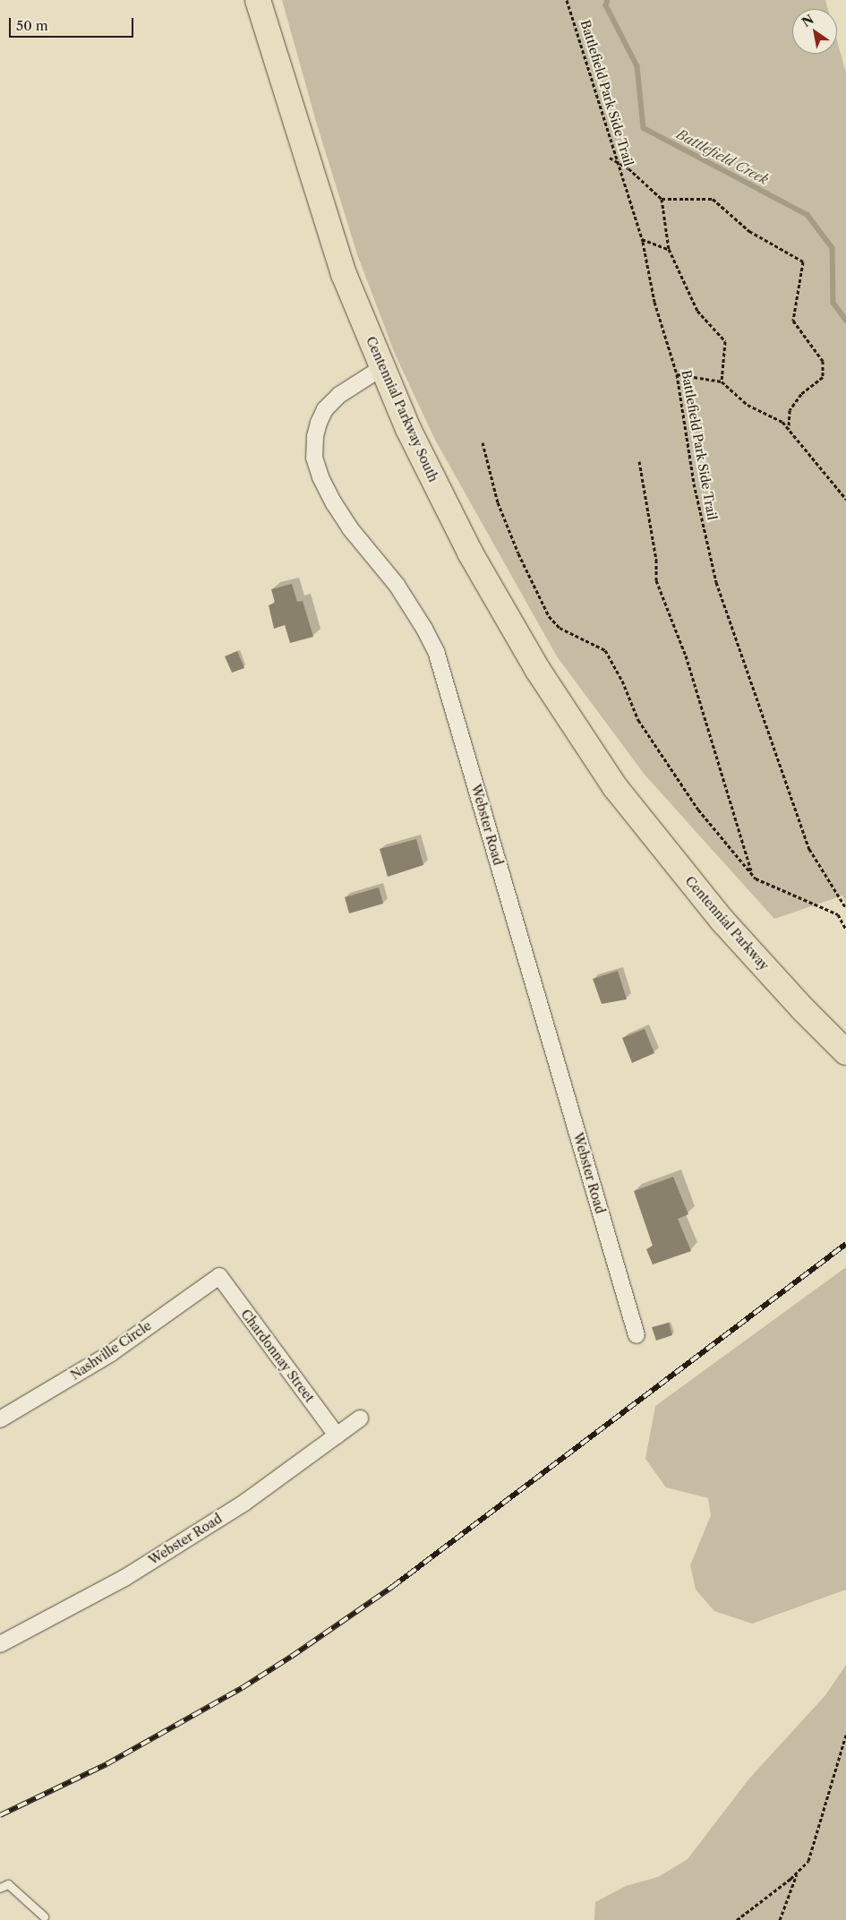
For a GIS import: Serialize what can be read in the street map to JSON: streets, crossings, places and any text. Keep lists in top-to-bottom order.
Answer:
{
  "streets": {
    "main road": ["Centennial Parkway South", "Centennial Parkway"],
    "street": ["Webster Road", "Nashville Circle", "Chardonnay Street"],
    "path": ["Battlefield Park Side Trail"]
  },
  "crossings": [
    ["Centennial Parkway South", "Webster Road"],
    ["Centennial Parkway South", "Centennial Parkway"],
    ["Webster Road", "Chardonnay Street"],
    ["Nashville Circle", "Chardonnay Street"]
  ],
  "water": ["Battlefield Creek"],
  "scale_bar": "50 m",
  "north": "top left"
}
